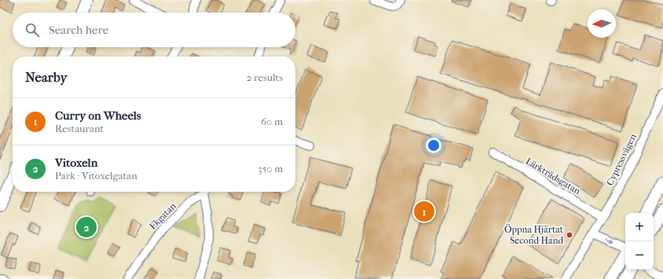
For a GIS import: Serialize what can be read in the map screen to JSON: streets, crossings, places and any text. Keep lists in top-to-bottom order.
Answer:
{
  "streets": {
    "street": ["Cypressvägen", "Lärkträdsgatan", "Ekgatan"]
  },
  "crossings": [
    ["Cypressvägen", "Lärkträdsgatan"]
  ],
  "places": ["Öppna Hjärtat Second Hand"],
  "north": "left",
  "page": {
    "search": "Search here",
    "heading": ["Nearby", "2 results"],
    "list": [
      {
        "mark": "1",
        "name": "Curry on Wheels",
        "note": "Restaurant",
        "value": "60 m"
      },
      {
        "mark": "2",
        "name": "Vitoxeln",
        "note": "Park · Vitoxelgatan",
        "value": "350 m"
      }
    ],
    "pins": ["1", "2"],
    "map_buttons": ["+", "−"]
  }
}
